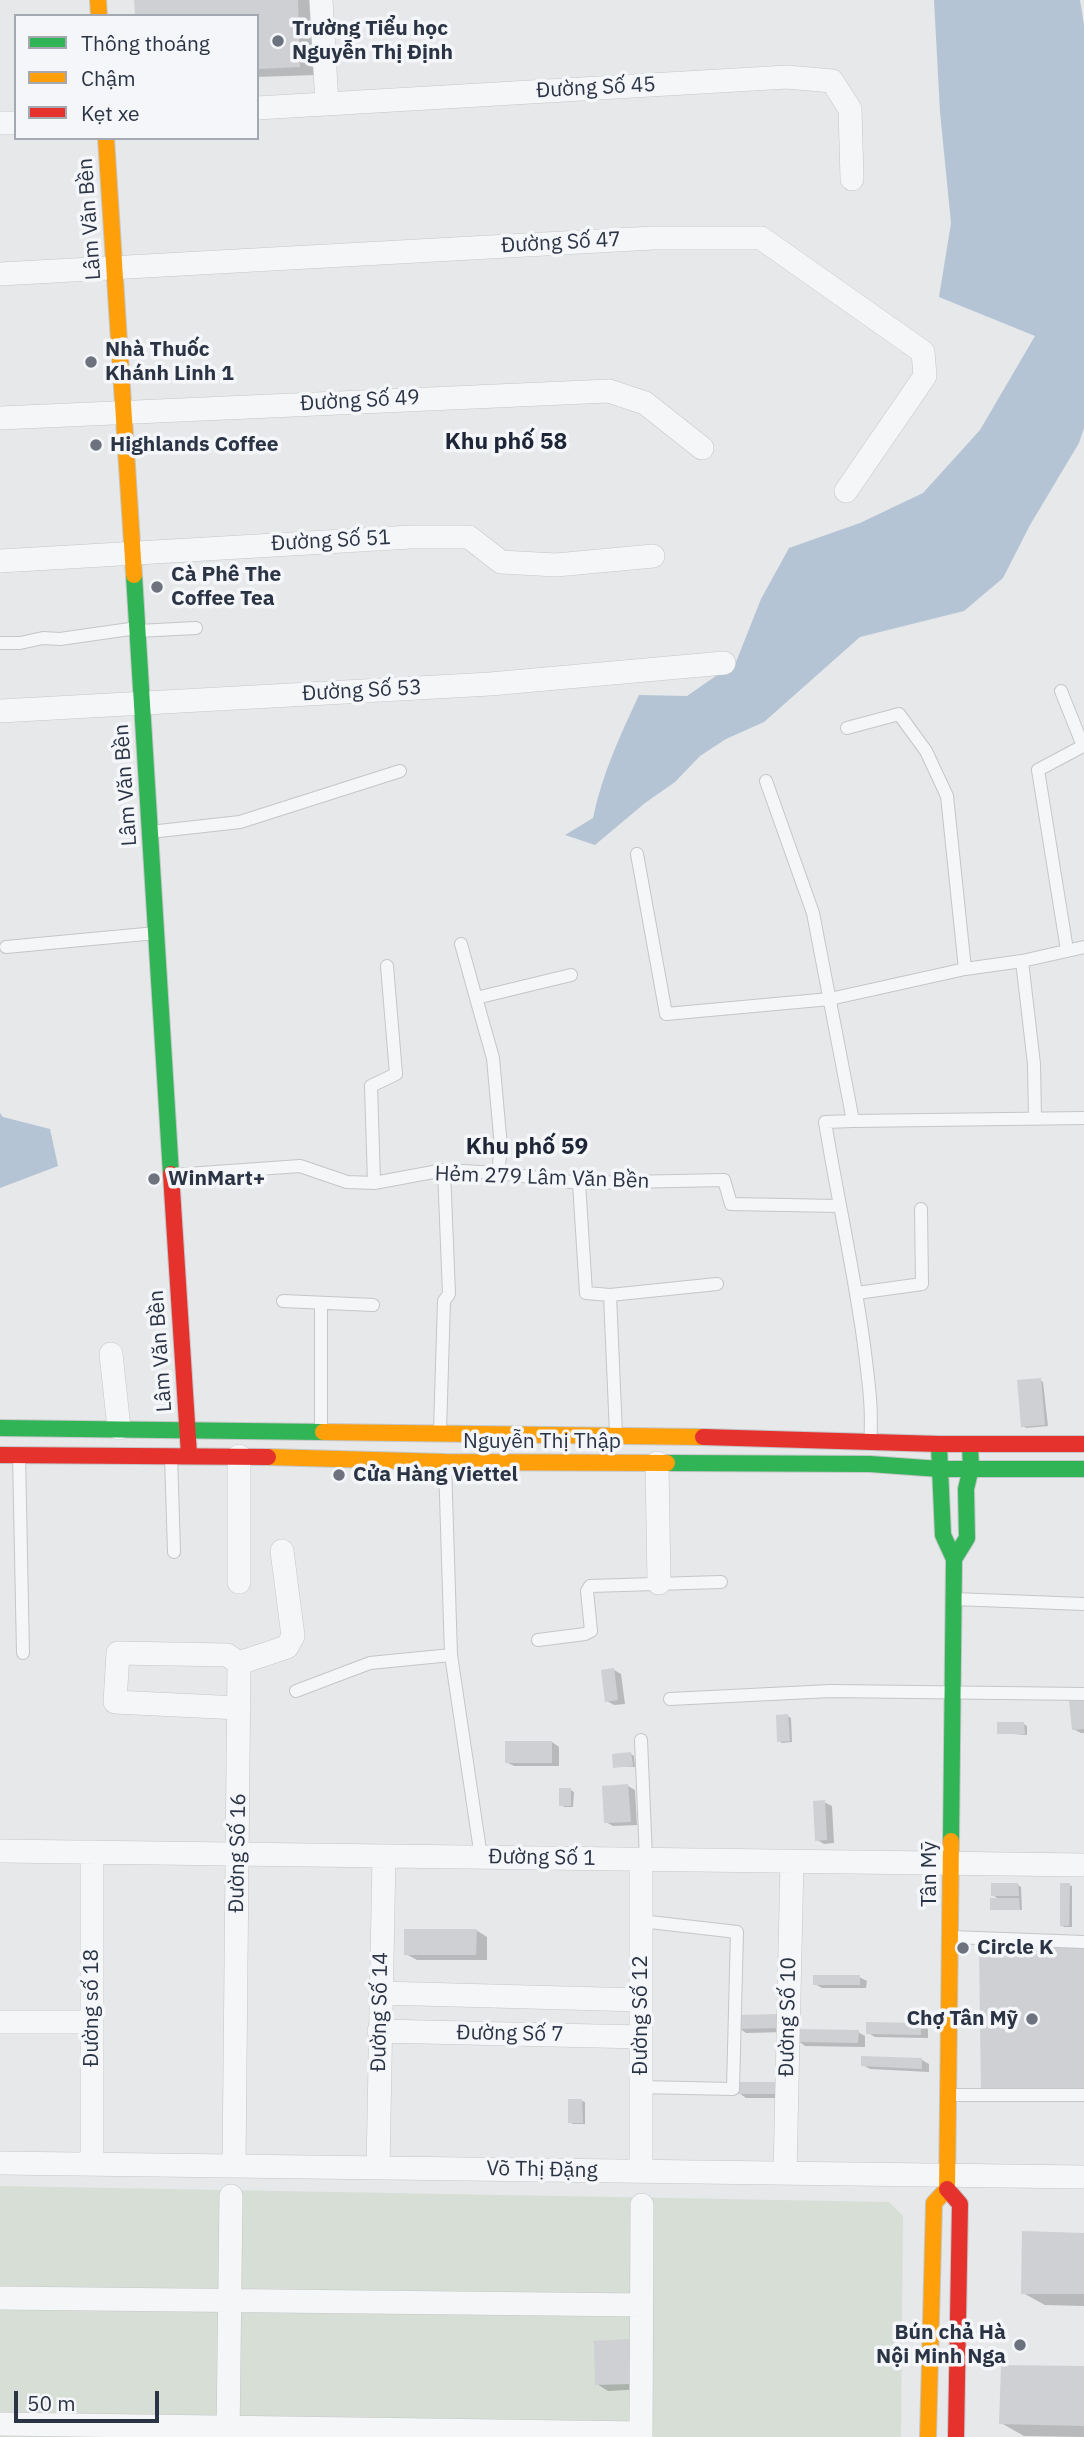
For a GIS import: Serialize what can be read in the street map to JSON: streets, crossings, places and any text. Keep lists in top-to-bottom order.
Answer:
{
  "streets": {
    "main road": ["Lâm Văn Bền", "Nguyễn Thị Thập", "Tân Mỹ"],
    "street": [
      "Đường Số 45",
      "Đường Số 47",
      "Đường Số 49",
      "Đường Số 51",
      "Đường Số 53",
      "Đường Số 16",
      "Đường Số 1",
      "Đường số 18",
      "Đường Số 14",
      "Đường Số 12",
      "Đường Số 10",
      "Đường Số 7",
      "Võ Thị Đặng"
    ],
    "lane": ["Hẻm 279 Lâm Văn Bền"]
  },
  "crossings": [
    ["Lâm Văn Bền", "Đường Số 47"],
    ["Lâm Văn Bền", "Đường Số 49"],
    ["Lâm Văn Bền", "Đường Số 51"],
    ["Lâm Văn Bền", "Đường Số 53"],
    ["Lâm Văn Bền", "Hẻm 279 Lâm Văn Bền"],
    ["Lâm Văn Bền", "Nguyễn Thị Thập"],
    ["Nguyễn Thị Thập", "Tân Mỹ"],
    ["Đường Số 16", "Đường Số 1"],
    ["Đường Số 16", "Võ Thị Đặng"],
    ["Đường Số 1", "Tân Mỹ"],
    ["Đường Số 1", "Đường số 18"],
    ["Đường Số 1", "Đường Số 14"],
    ["Đường Số 1", "Đường Số 12"],
    ["Đường Số 1", "Đường Số 10"],
    ["Tân Mỹ", "Võ Thị Đặng"],
    ["Đường số 18", "Võ Thị Đặng"],
    ["Đường Số 14", "Đường Số 7"],
    ["Đường Số 14", "Võ Thị Đặng"],
    ["Đường Số 12", "Đường Số 7"],
    ["Đường Số 12", "Võ Thị Đặng"],
    ["Đường Số 10", "Võ Thị Đặng"]
  ],
  "districts": ["Khu phố 58", "Khu phố 59"],
  "places": [
    "Trường Tiểu học Nguyễn Thị Định",
    "Nhà Thuốc Khánh Linh 1",
    "Highlands Coffee",
    "Cà Phê The Coffee Tea",
    "WinMart+",
    "Cửa Hàng Viettel",
    "Circle K",
    "Chợ Tân Mỹ",
    "Bún chả Hà Nội Minh Nga"
  ],
  "legend": ["Thông thoáng", "Chậm", "Kẹt xe"],
  "scale_bar": "50 m"
}
